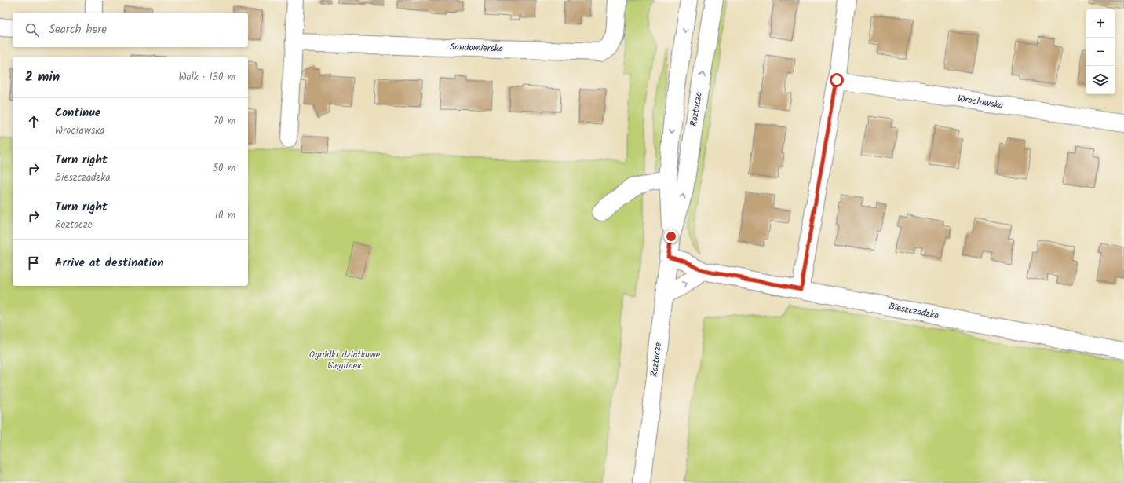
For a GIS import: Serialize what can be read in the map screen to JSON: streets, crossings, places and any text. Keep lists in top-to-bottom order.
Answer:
{
  "streets": {
    "street": [
      "Sandomierska",
      "Wrocławska",
      "Roztocze",
      "Bieszczadzka"
    ]
  },
  "crossings": [
    ["Roztocze", "Bieszczadzka"]
  ],
  "parks": ["Ogródki działkowe Węglinek"],
  "page": {
    "map_buttons": ["+", "−"],
    "search": "Search here",
    "heading": ["2 min", "Walk · 130 m"],
    "list": [
      ["Continue", "Wrocławska", "70 m"],
      ["Turn right", "Bieszczadzka", "50 m"],
      ["Turn right", "Roztocze", "10 m"],
      "Arrive at destination"
    ]
  }
}
